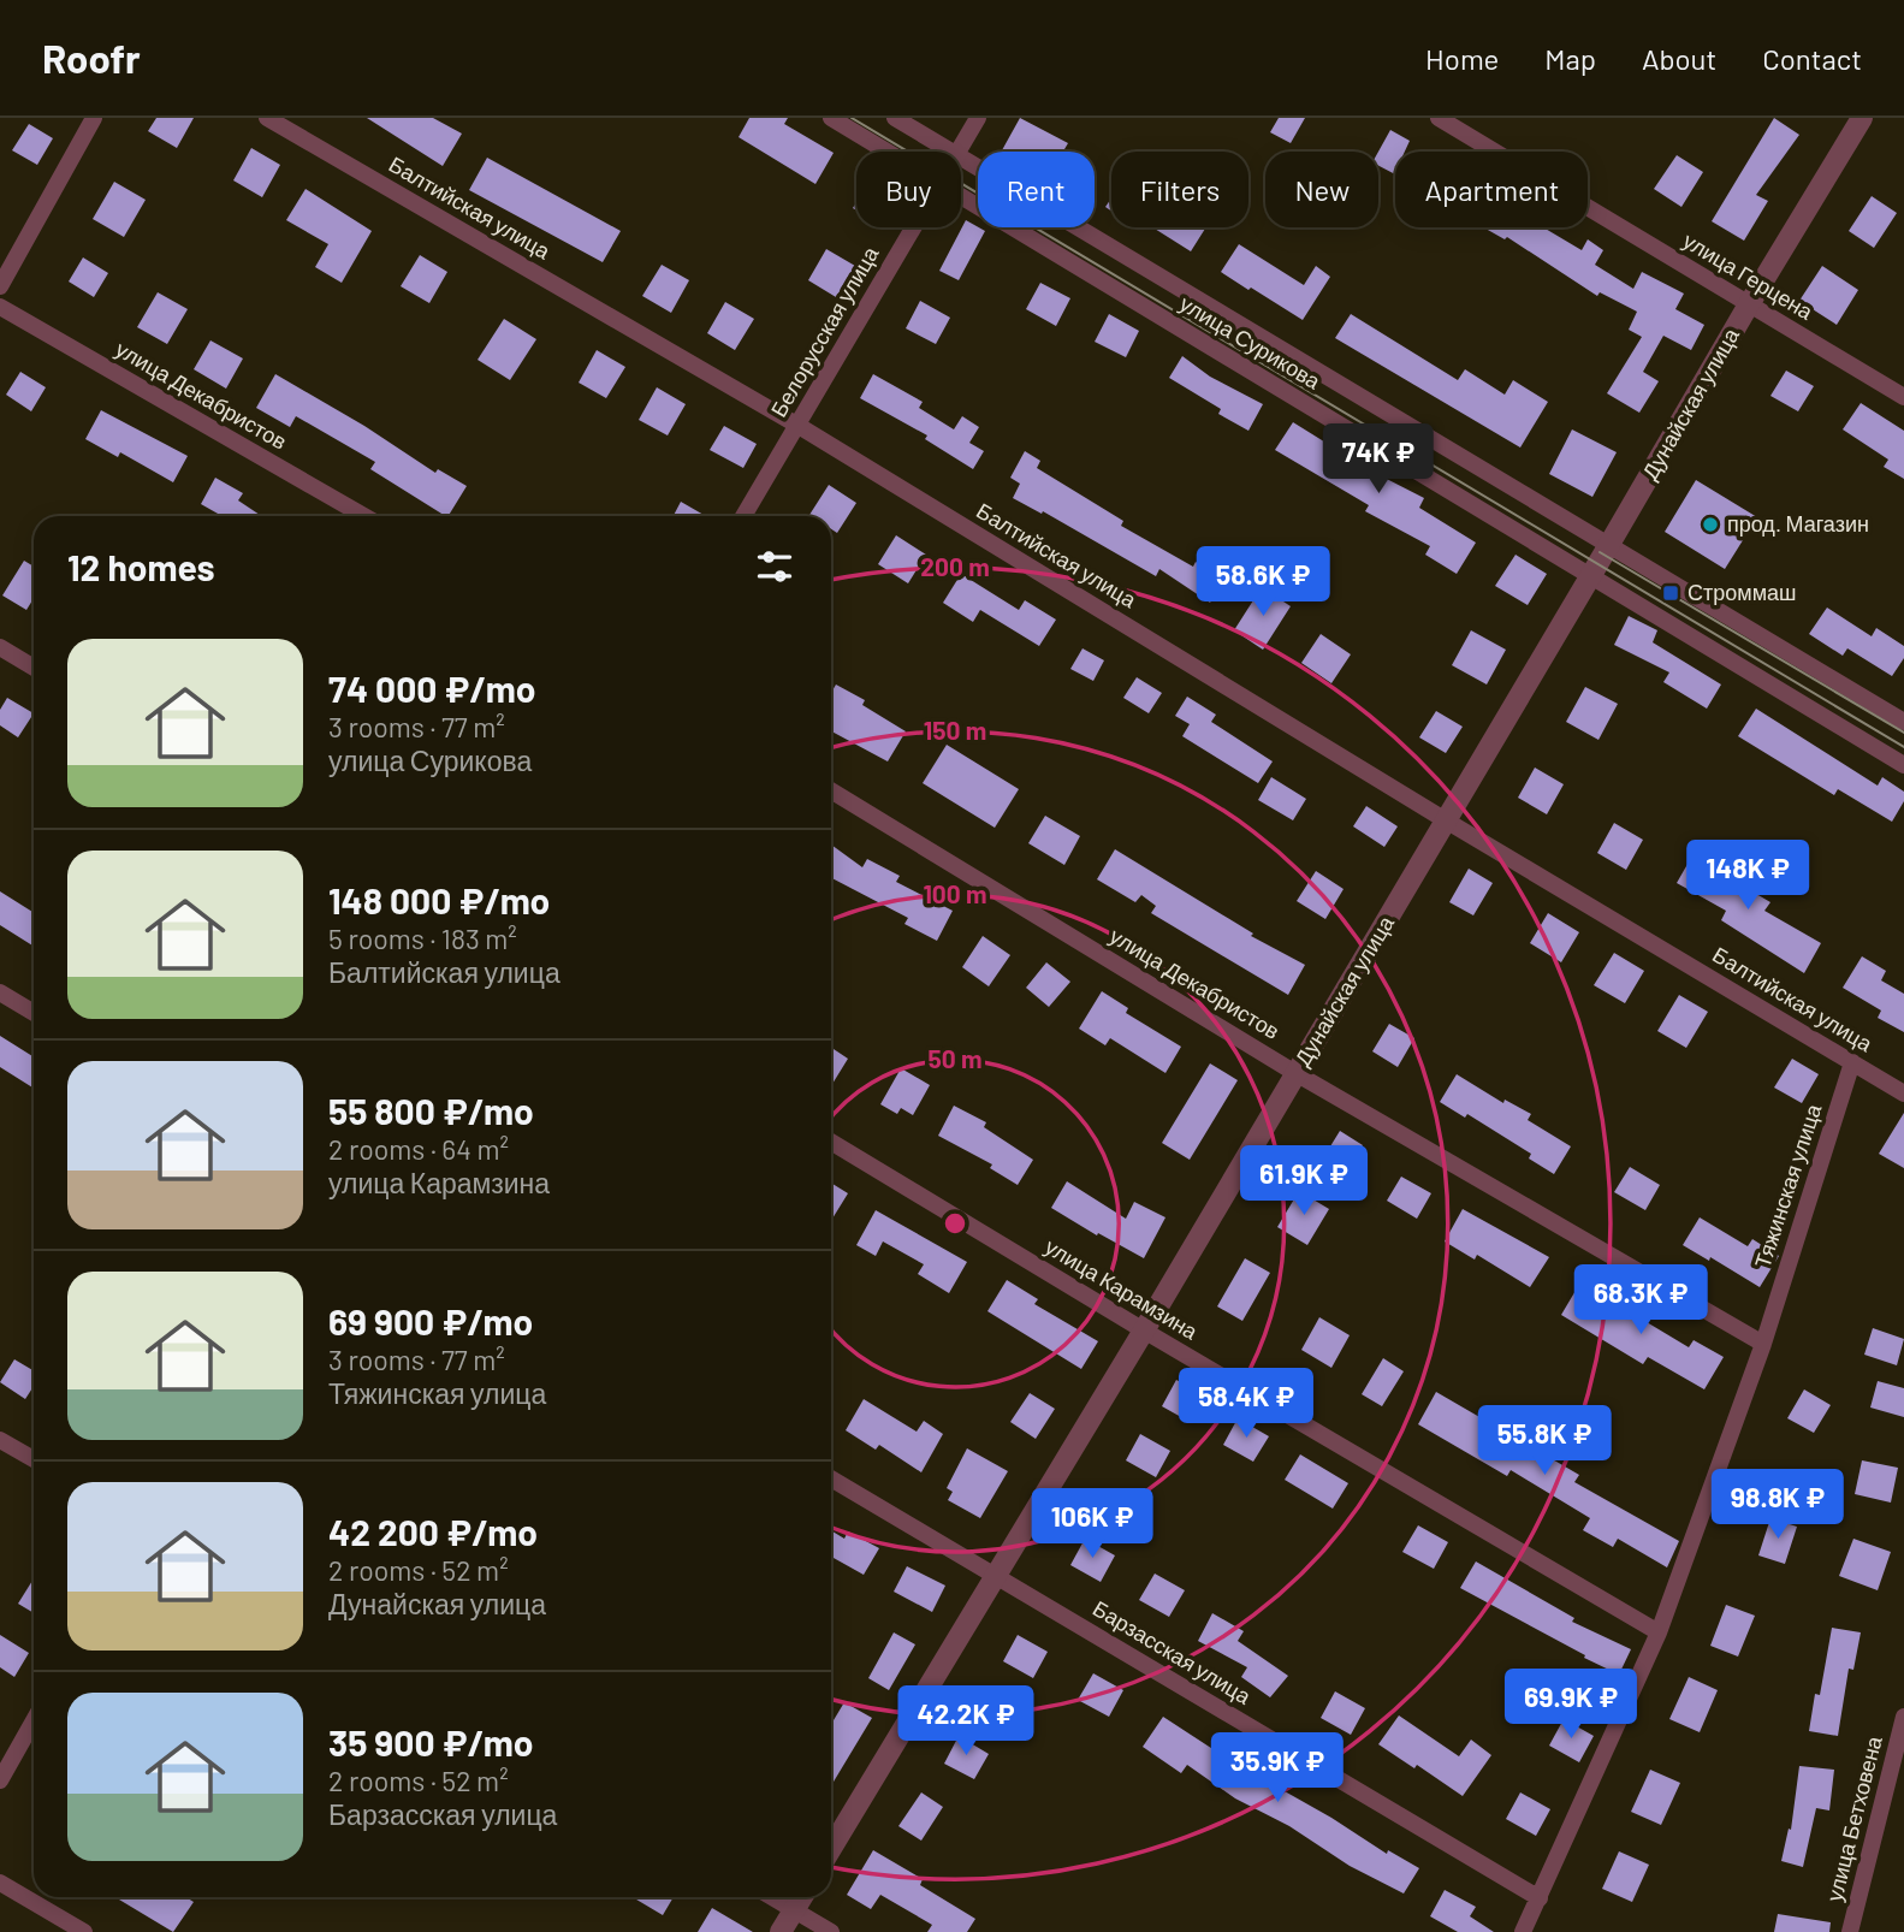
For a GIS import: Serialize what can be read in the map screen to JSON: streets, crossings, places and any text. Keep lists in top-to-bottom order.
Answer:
{
  "streets": {
    "street": [
      "Балтийская улица",
      "улица Герцена",
      "Белорусская улица",
      "улица Сурикова",
      "улица Декабристов",
      "Дунайская улица",
      "Тяжинская улица",
      "улица Карамзина",
      "Барзасская улица",
      "улица Бетховена"
    ]
  },
  "crossings": [
    ["Балтийская улица", "Белорусская улица"],
    ["Балтийская улица", "Дунайская улица"],
    ["Балтийская улица", "Тяжинская улица"],
    ["улица Герцена", "Дунайская улица"],
    ["улица Сурикова", "Дунайская улица"],
    ["улица Декабристов", "Дунайская улица"],
    ["улица Декабристов", "Тяжинская улица"],
    ["Дунайская улица", "улица Карамзина"],
    ["Дунайская улица", "Барзасская улица"],
    ["Тяжинская улица", "улица Карамзина"],
    ["Тяжинская улица", "Барзасская улица"]
  ],
  "places": {
    "other": ["прод. Магазин"],
    "transit": ["Строммаш"]
  },
  "page": {
    "header": "Roofr",
    "nav": [
      "Home",
      "Map",
      "About",
      "Contact"
    ],
    "chip": [
      "Buy",
      "Rent",
      "Filters",
      "New",
      "Apartment"
    ],
    "price": [
      "74K ₽",
      "58.6K ₽",
      "148K ₽",
      "61.9K ₽",
      "68.3K ₽",
      "58.4K ₽",
      "55.8K ₽",
      "98.8K ₽",
      "106K ₽",
      "69.9K ₽",
      "42.2K ₽",
      "35.9K ₽"
    ],
    "heading": "12 homes",
    "list": [
      {
        "name": "74 000 ₽/mo",
        "note": "3 rooms · 77 m² · улица Сурикова"
      },
      {
        "name": "148 000 ₽/mo",
        "note": "5 rooms · 183 m² · Балтийская улица"
      },
      {
        "name": "55 800 ₽/mo",
        "note": "2 rooms · 64 m² · улица Карамзина"
      },
      {
        "name": "69 900 ₽/mo",
        "note": "3 rooms · 77 m² · Тяжинская улица"
      },
      {
        "name": "42 200 ₽/mo",
        "note": "2 rooms · 52 m² · Дунайская улица"
      },
      {
        "name": "35 900 ₽/mo",
        "note": "2 rooms · 52 m² · Барзасская улица"
      }
    ]
  },
  "rings": [
    "200 m",
    "150 m",
    "100 m",
    "50 m"
  ]
}
